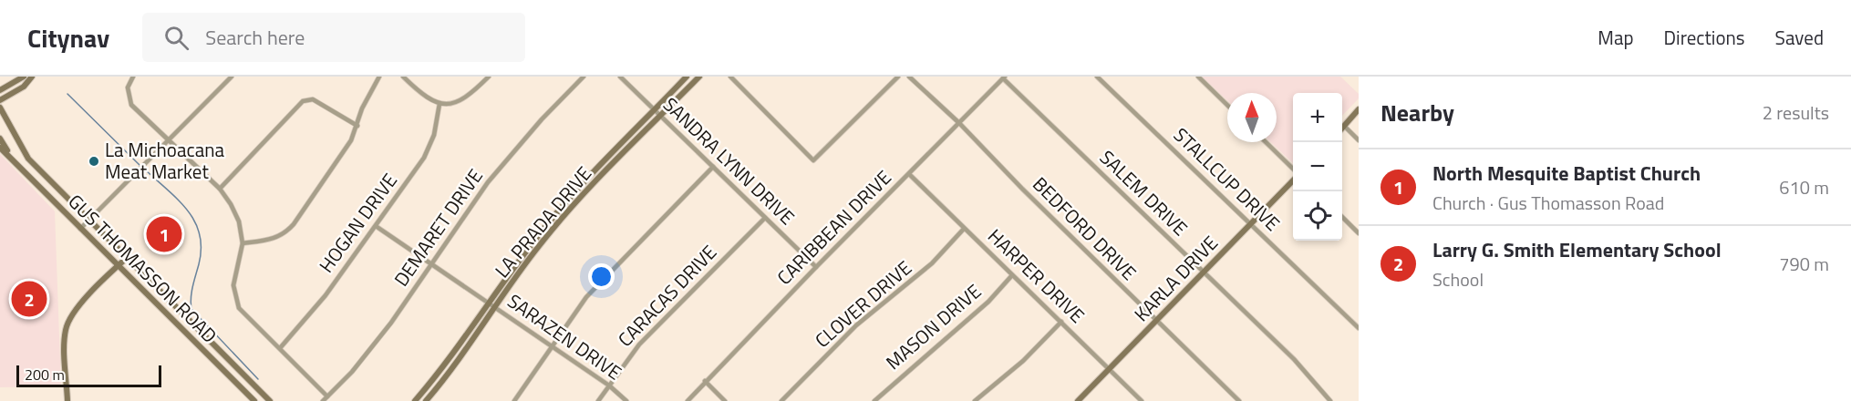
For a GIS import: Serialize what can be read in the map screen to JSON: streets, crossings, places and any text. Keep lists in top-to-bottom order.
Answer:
{
  "streets": {
    "main road": ["LA PRADA DRIVE", "GUS THOMASSON ROAD", "KARLA DRIVE"],
    "street": [
      "SANDRA LYNN DRIVE",
      "STALLCUP DRIVE",
      "SALEM DRIVE",
      "HOGAN DRIVE",
      "DEMARET DRIVE",
      "CARIBBEAN DRIVE",
      "BEDFORD DRIVE",
      "HARPER DRIVE",
      "CARACAS DRIVE",
      "CLOVER DRIVE",
      "MASON DRIVE",
      "SARAZEN DRIVE"
    ]
  },
  "crossings": [
    ["SANDRA LYNN DRIVE", "LA PRADA DRIVE"],
    ["SANDRA LYNN DRIVE", "CARIBBEAN DRIVE"],
    ["SANDRA LYNN DRIVE", "CARACAS DRIVE"],
    ["STALLCUP DRIVE", "KARLA DRIVE"],
    ["SALEM DRIVE", "CARIBBEAN DRIVE"],
    ["SALEM DRIVE", "KARLA DRIVE"],
    ["LA PRADA DRIVE", "SARAZEN DRIVE"],
    ["HOGAN DRIVE", "SARAZEN DRIVE"],
    ["DEMARET DRIVE", "SARAZEN DRIVE"],
    ["CARIBBEAN DRIVE", "BEDFORD DRIVE"],
    ["CARIBBEAN DRIVE", "HARPER DRIVE"],
    ["BEDFORD DRIVE", "KARLA DRIVE"],
    ["HARPER DRIVE", "KARLA DRIVE"],
    ["HARPER DRIVE", "CLOVER DRIVE"],
    ["HARPER DRIVE", "MASON DRIVE"],
    ["CARACAS DRIVE", "SARAZEN DRIVE"]
  ],
  "places": ["La Michoacana Meat Market"],
  "scale_bar": "200 m",
  "north": "top",
  "page": {
    "header": "Citynav",
    "search": "Search here",
    "nav": ["Map", "Directions", "Saved"],
    "heading": ["Nearby", "2 results"],
    "map_buttons": ["+", "−"],
    "list": [
      {
        "mark": "1",
        "name": "North Mesquite Baptist Church",
        "note": "Church · Gus Thomasson Road",
        "value": "610 m"
      },
      {
        "mark": "2",
        "name": "Larry G. Smith Elementary School",
        "note": "School",
        "value": "790 m"
      }
    ],
    "pins": ["1", "2"],
    "scale": "200 m"
  }
}
